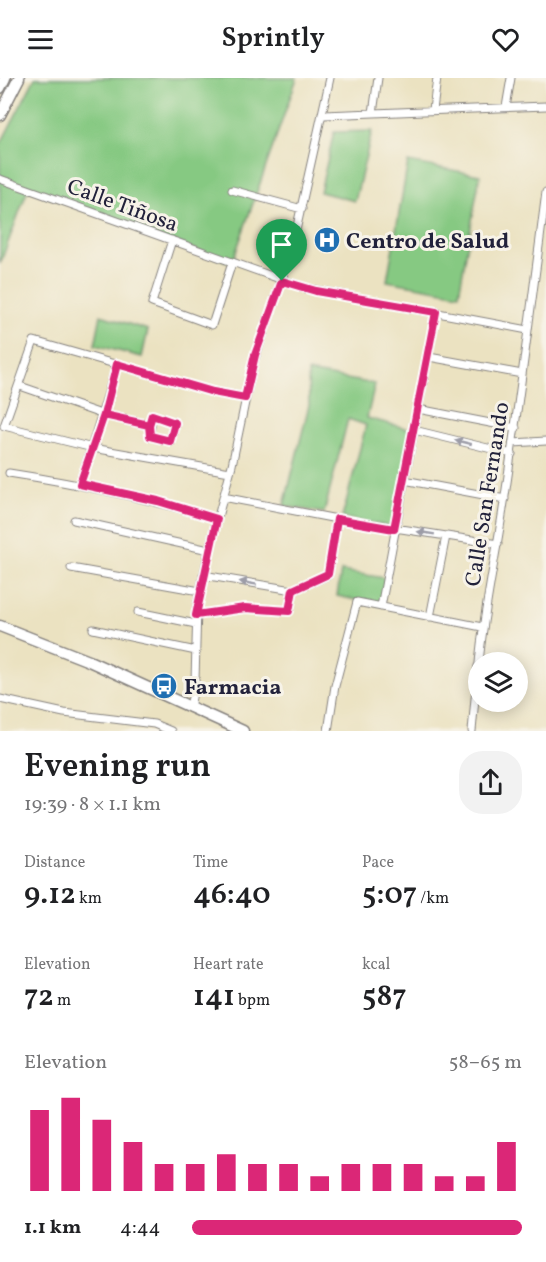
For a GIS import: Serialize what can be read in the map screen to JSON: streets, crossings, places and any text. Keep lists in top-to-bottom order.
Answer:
{
  "streets": {
    "street": ["Calle Tiñosa", "Calle San Fernando"]
  },
  "crossings": [
    ["Calle Tiñosa", "Calle San Fernando"]
  ],
  "places": {
    "hospital": ["Centro de Salud"],
    "bus stop": ["Farmacia"]
  },
  "page": {
    "header": "Sprintly",
    "heading": ["Evening run", "19:39 · 8 × 1.1 km"],
    "stats": [
      ["Distance", "9.12 km"],
      ["Time", "46:40"],
      ["Pace", "5:07 /km"],
      ["Elevation", "72 m"],
      ["Heart rate", "141 bpm"],
      ["kcal", "587"]
    ],
    "chart": ["Elevation", "58–65 m"],
    "list": [
      {
        "name": "1.1 km",
        "note": "4:44"
      }
    ]
  }
}
